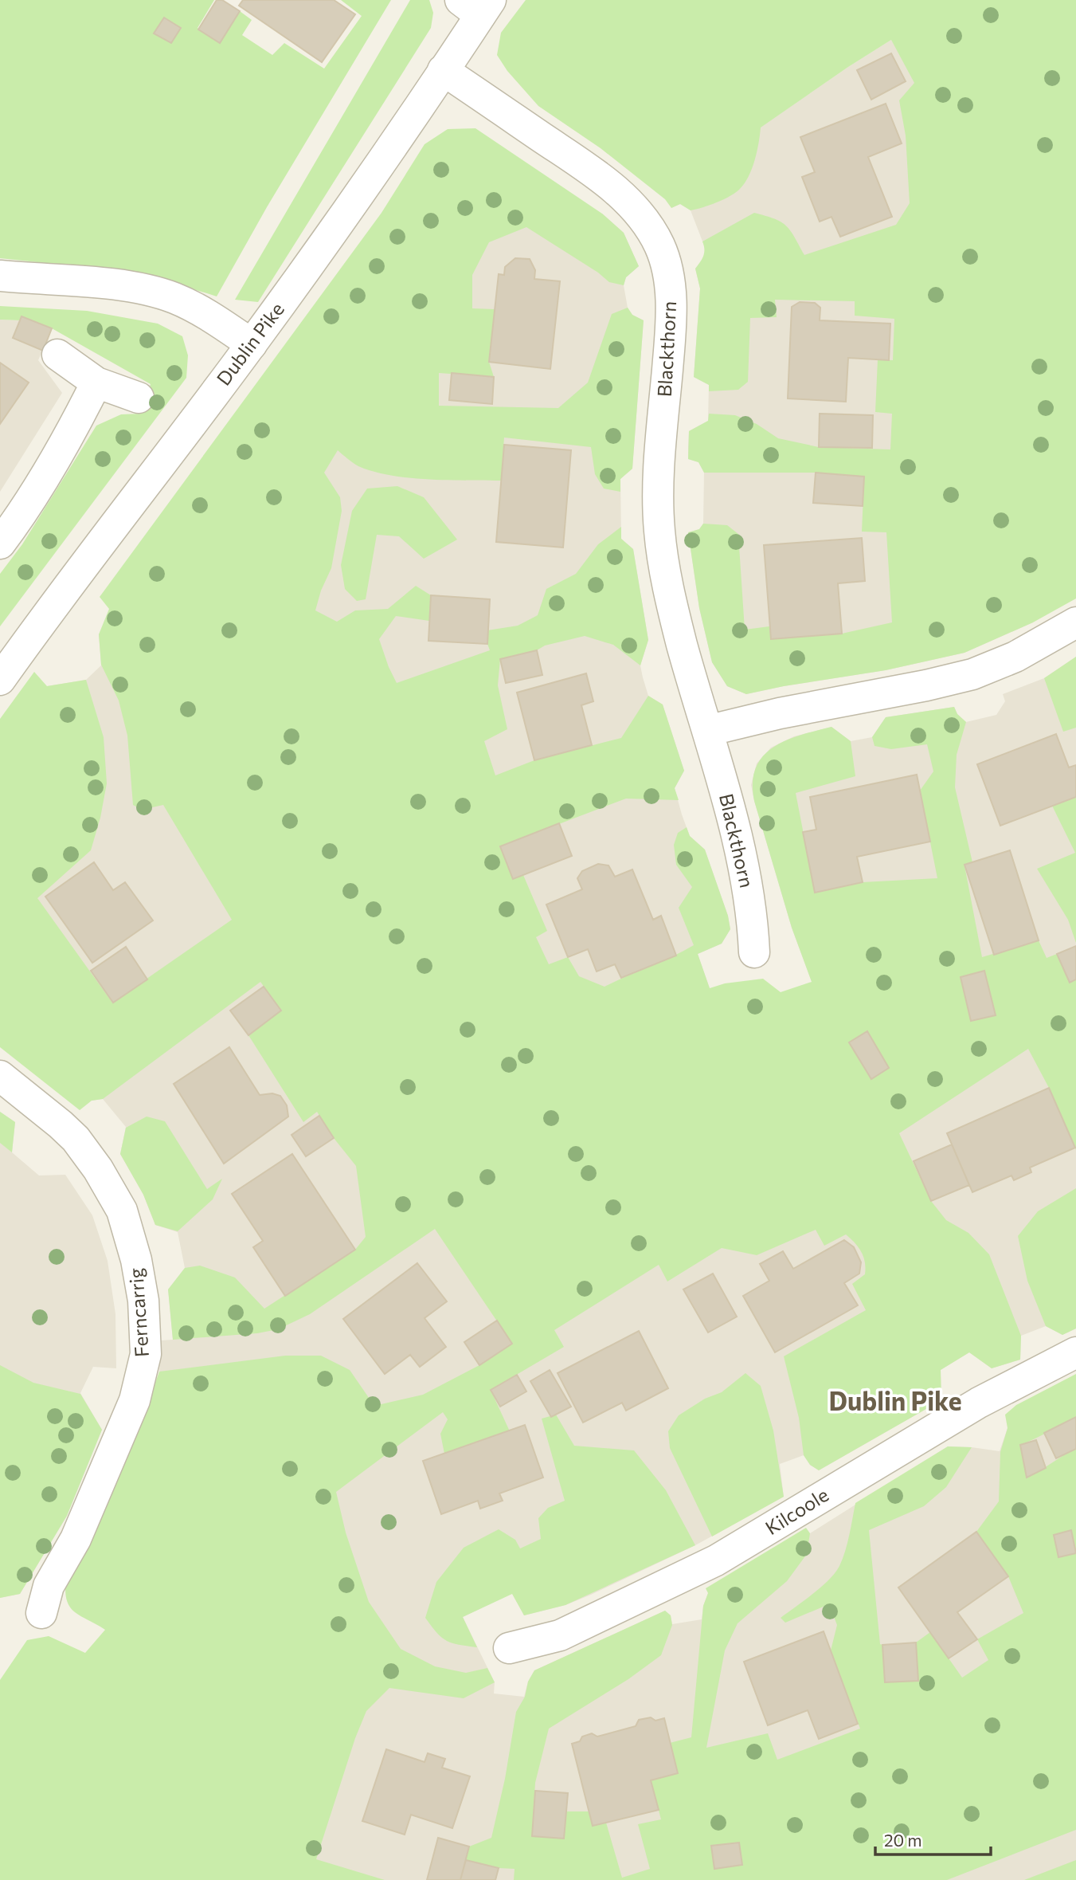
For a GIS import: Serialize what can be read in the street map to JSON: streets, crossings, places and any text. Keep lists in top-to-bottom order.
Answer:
{
  "streets": {
    "street": [
      "Dublin Pike",
      "Blackthorn",
      "Ferncarrig",
      "Kilcoole"
    ]
  },
  "crossings": [
    ["Dublin Pike", "Blackthorn"]
  ],
  "districts": ["Dublin Pike"],
  "scale_bar": "20 m"
}
